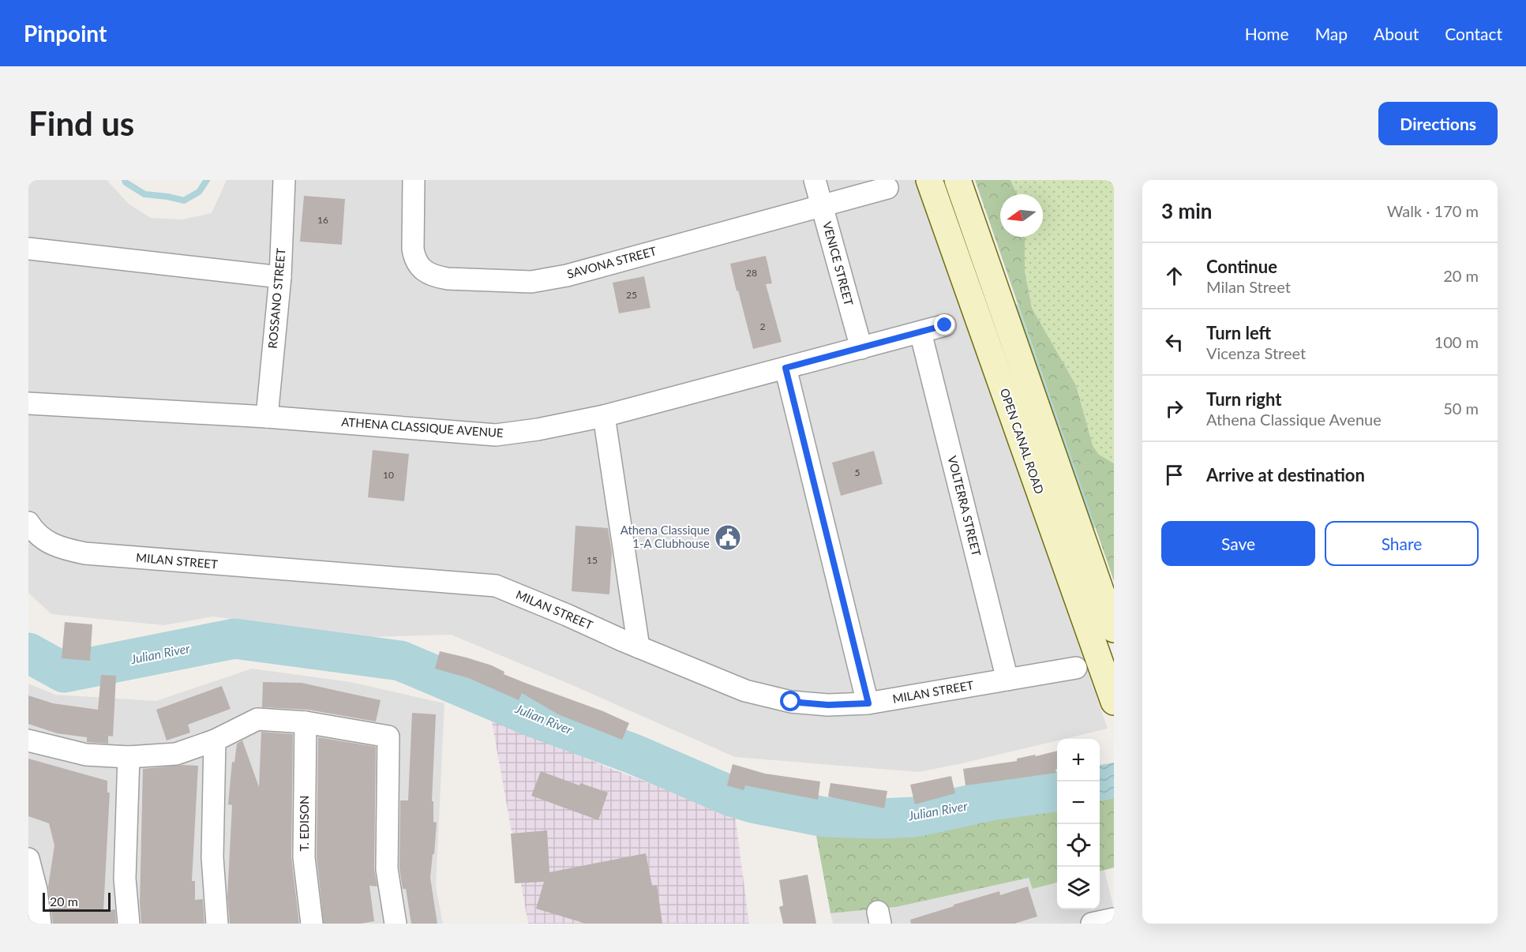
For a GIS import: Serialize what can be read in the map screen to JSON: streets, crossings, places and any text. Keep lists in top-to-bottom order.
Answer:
{
  "streets": {
    "main road": ["OPEN CANAL ROAD"],
    "street": [
      "SAVONA STREET",
      "VENICE STREET",
      "ROSSANO STREET",
      "ATHENA CLASSIQUE AVENUE",
      "VOLTERRA STREET",
      "MILAN STREET",
      "T. EDISON"
    ]
  },
  "crossings": [
    ["SAVONA STREET", "VENICE STREET"],
    ["VENICE STREET", "ATHENA CLASSIQUE AVENUE"],
    ["ROSSANO STREET", "ATHENA CLASSIQUE AVENUE"],
    ["ATHENA CLASSIQUE AVENUE", "VOLTERRA STREET"],
    ["VOLTERRA STREET", "MILAN STREET"]
  ],
  "water": ["Julian River"],
  "places": {
    "public building": ["Athena Classique 1-A Clubhouse"]
  },
  "house_numbers": [
    "16",
    "28",
    "25",
    "2",
    "5",
    "10",
    "15"
  ],
  "scale_bar": "20 m",
  "north": "left",
  "page": {
    "header": "Pinpoint",
    "nav": [
      "Home",
      "Map",
      "About",
      "Contact"
    ],
    "buttons": [
      "Directions",
      ["Save", "Share"]
    ],
    "title": "Find us",
    "heading": ["3 min", "Walk · 170 m"],
    "list": [
      ["Continue", "Milan Street", "20 m"],
      ["Turn left", "Vicenza Street", "100 m"],
      ["Turn right", "Athena Classique Avenue", "50 m"],
      "Arrive at destination"
    ],
    "map_buttons": ["+", "−"],
    "scale": "20 m"
  }
}
